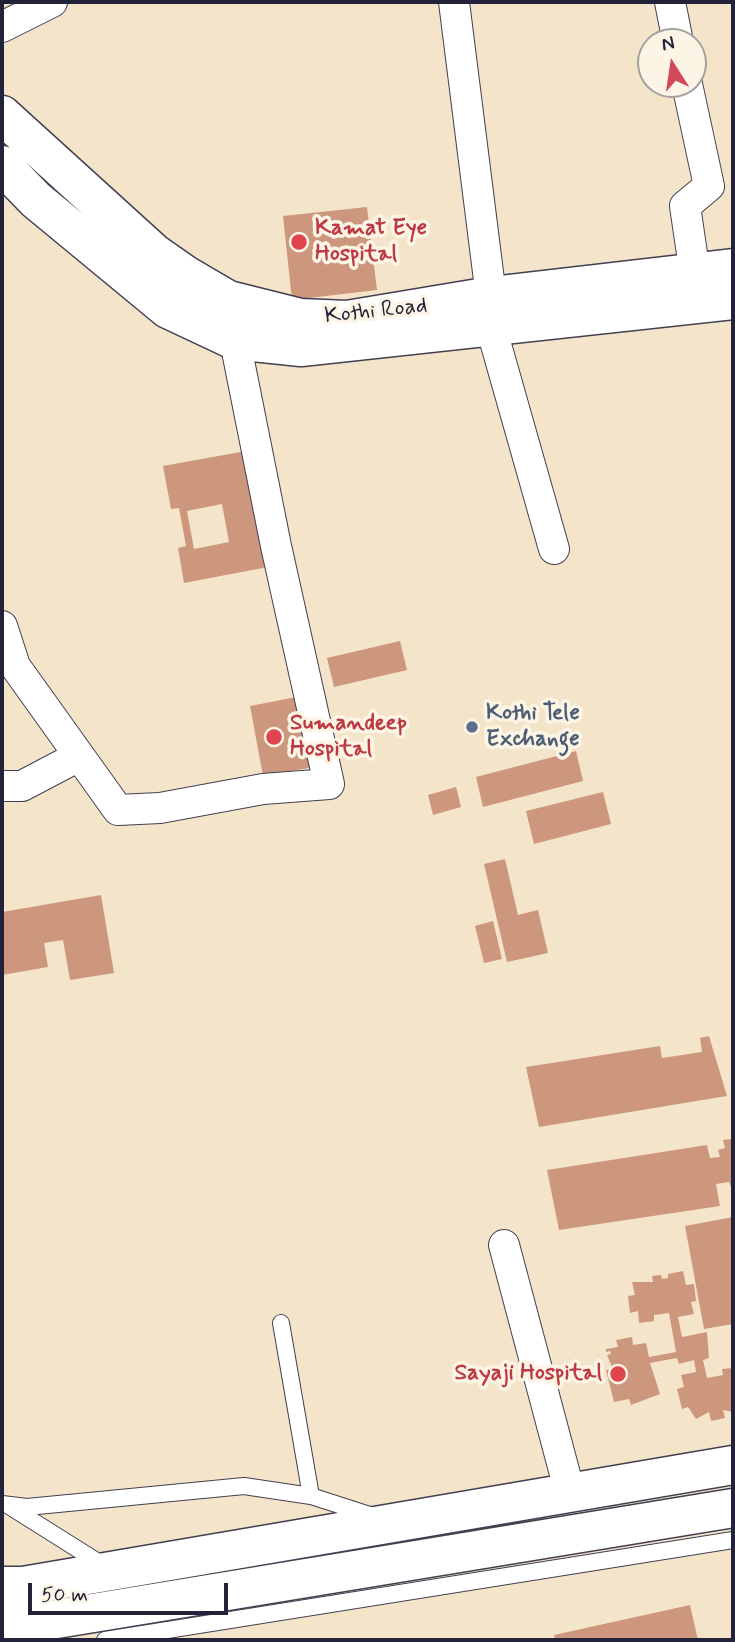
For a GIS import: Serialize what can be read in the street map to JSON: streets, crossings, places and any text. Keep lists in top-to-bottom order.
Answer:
{
  "streets": {
    "main road": ["Kothi Road"]
  },
  "places": [
    "Kamat Eye Hospital",
    "Kothi Tele Exchange",
    "Sumandeep Hospital",
    "Sayaji Hospital"
  ],
  "scale_bar": "50 m",
  "north": "top"
}
